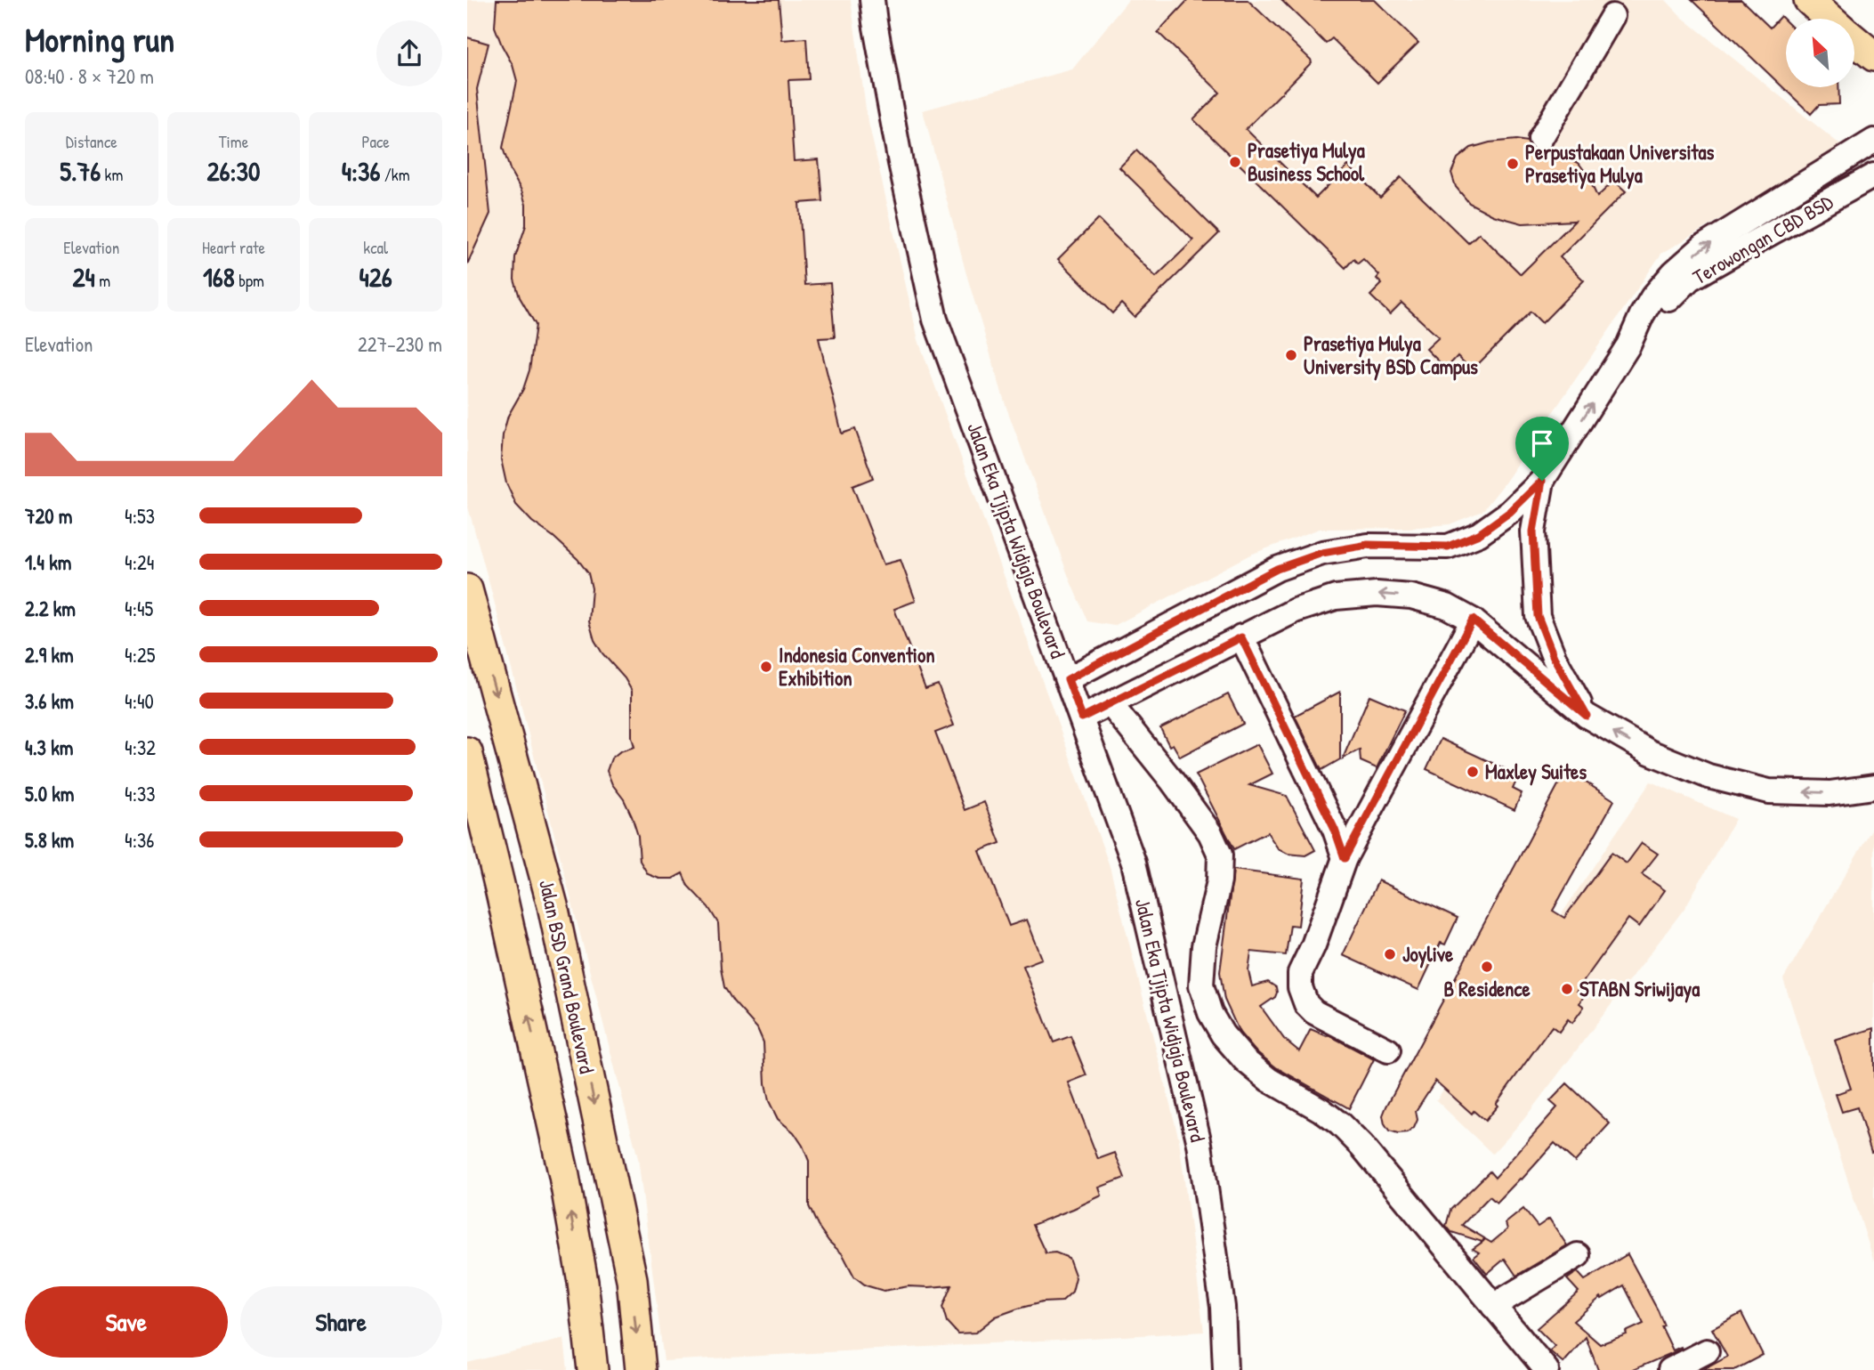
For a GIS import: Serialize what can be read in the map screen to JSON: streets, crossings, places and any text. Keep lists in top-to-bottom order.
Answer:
{
  "streets": {
    "main road": ["Jalan BSD Grand Boulevard"],
    "street": ["Terowongan CBD BSD", "Jalan Eka Tjipta Widjaja Boulevard"]
  },
  "places": [
    "Prasetiya Mulya Business School",
    "Perpustakaan Universitas Prasetiya Mulya",
    "Prasetiya Mulya University BSD Campus",
    "Indonesia Convention Exhibition",
    "Maxley Suites",
    "Joylive",
    "B Residence",
    "STABN Sriwijaya"
  ],
  "north": "top left",
  "page": {
    "heading": ["Morning run", "08:40 · 8 × 720 m"],
    "stats": [
      ["Distance", "5.76 km"],
      ["Time", "26:30"],
      ["Pace", "4:36 /km"],
      ["Elevation", "24 m"],
      ["Heart rate", "168 bpm"],
      ["kcal", "426"]
    ],
    "chart": ["Elevation", "227–230 m"],
    "list": [
      {
        "name": "720 m",
        "note": "4:53"
      },
      {
        "name": "1.4 km",
        "note": "4:24"
      },
      {
        "name": "2.2 km",
        "note": "4:45"
      },
      {
        "name": "2.9 km",
        "note": "4:25"
      },
      {
        "name": "3.6 km",
        "note": "4:40"
      },
      {
        "name": "4.3 km",
        "note": "4:32"
      },
      {
        "name": "5.0 km",
        "note": "4:33"
      },
      {
        "name": "5.8 km",
        "note": "4:36"
      }
    ],
    "buttons": ["Save", "Share"]
  }
}
